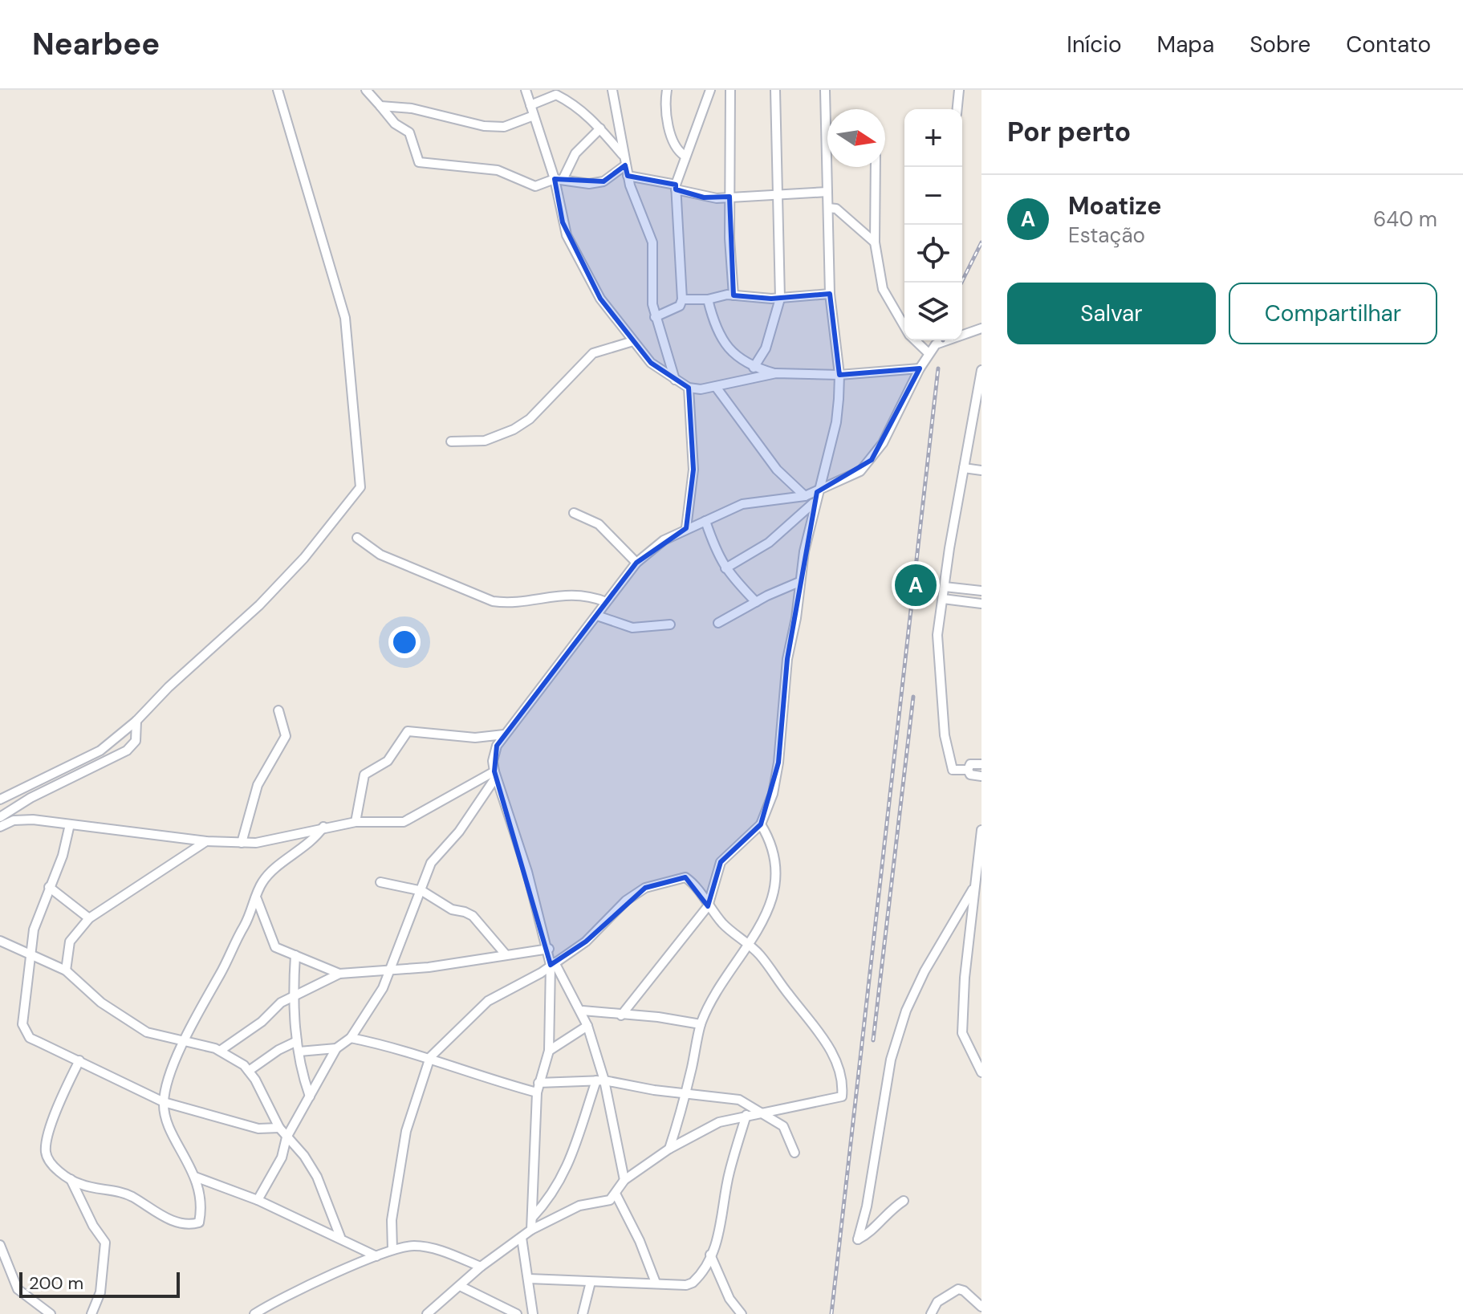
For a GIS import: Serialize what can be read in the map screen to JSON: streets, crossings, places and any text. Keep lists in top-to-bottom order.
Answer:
{
  "scale_bar": "200 m",
  "north": "right",
  "page": {
    "header": "Nearbee",
    "nav": [
      "Início",
      "Mapa",
      "Sobre",
      "Contato"
    ],
    "heading": "Por perto",
    "map_buttons": ["+", "−"],
    "list": [
      {
        "mark": "A",
        "name": "Moatize",
        "note": "Estação",
        "value": "640 m"
      }
    ],
    "buttons": ["Salvar", "Compartilhar"],
    "pins": "A",
    "scale": "200 m"
  }
}
